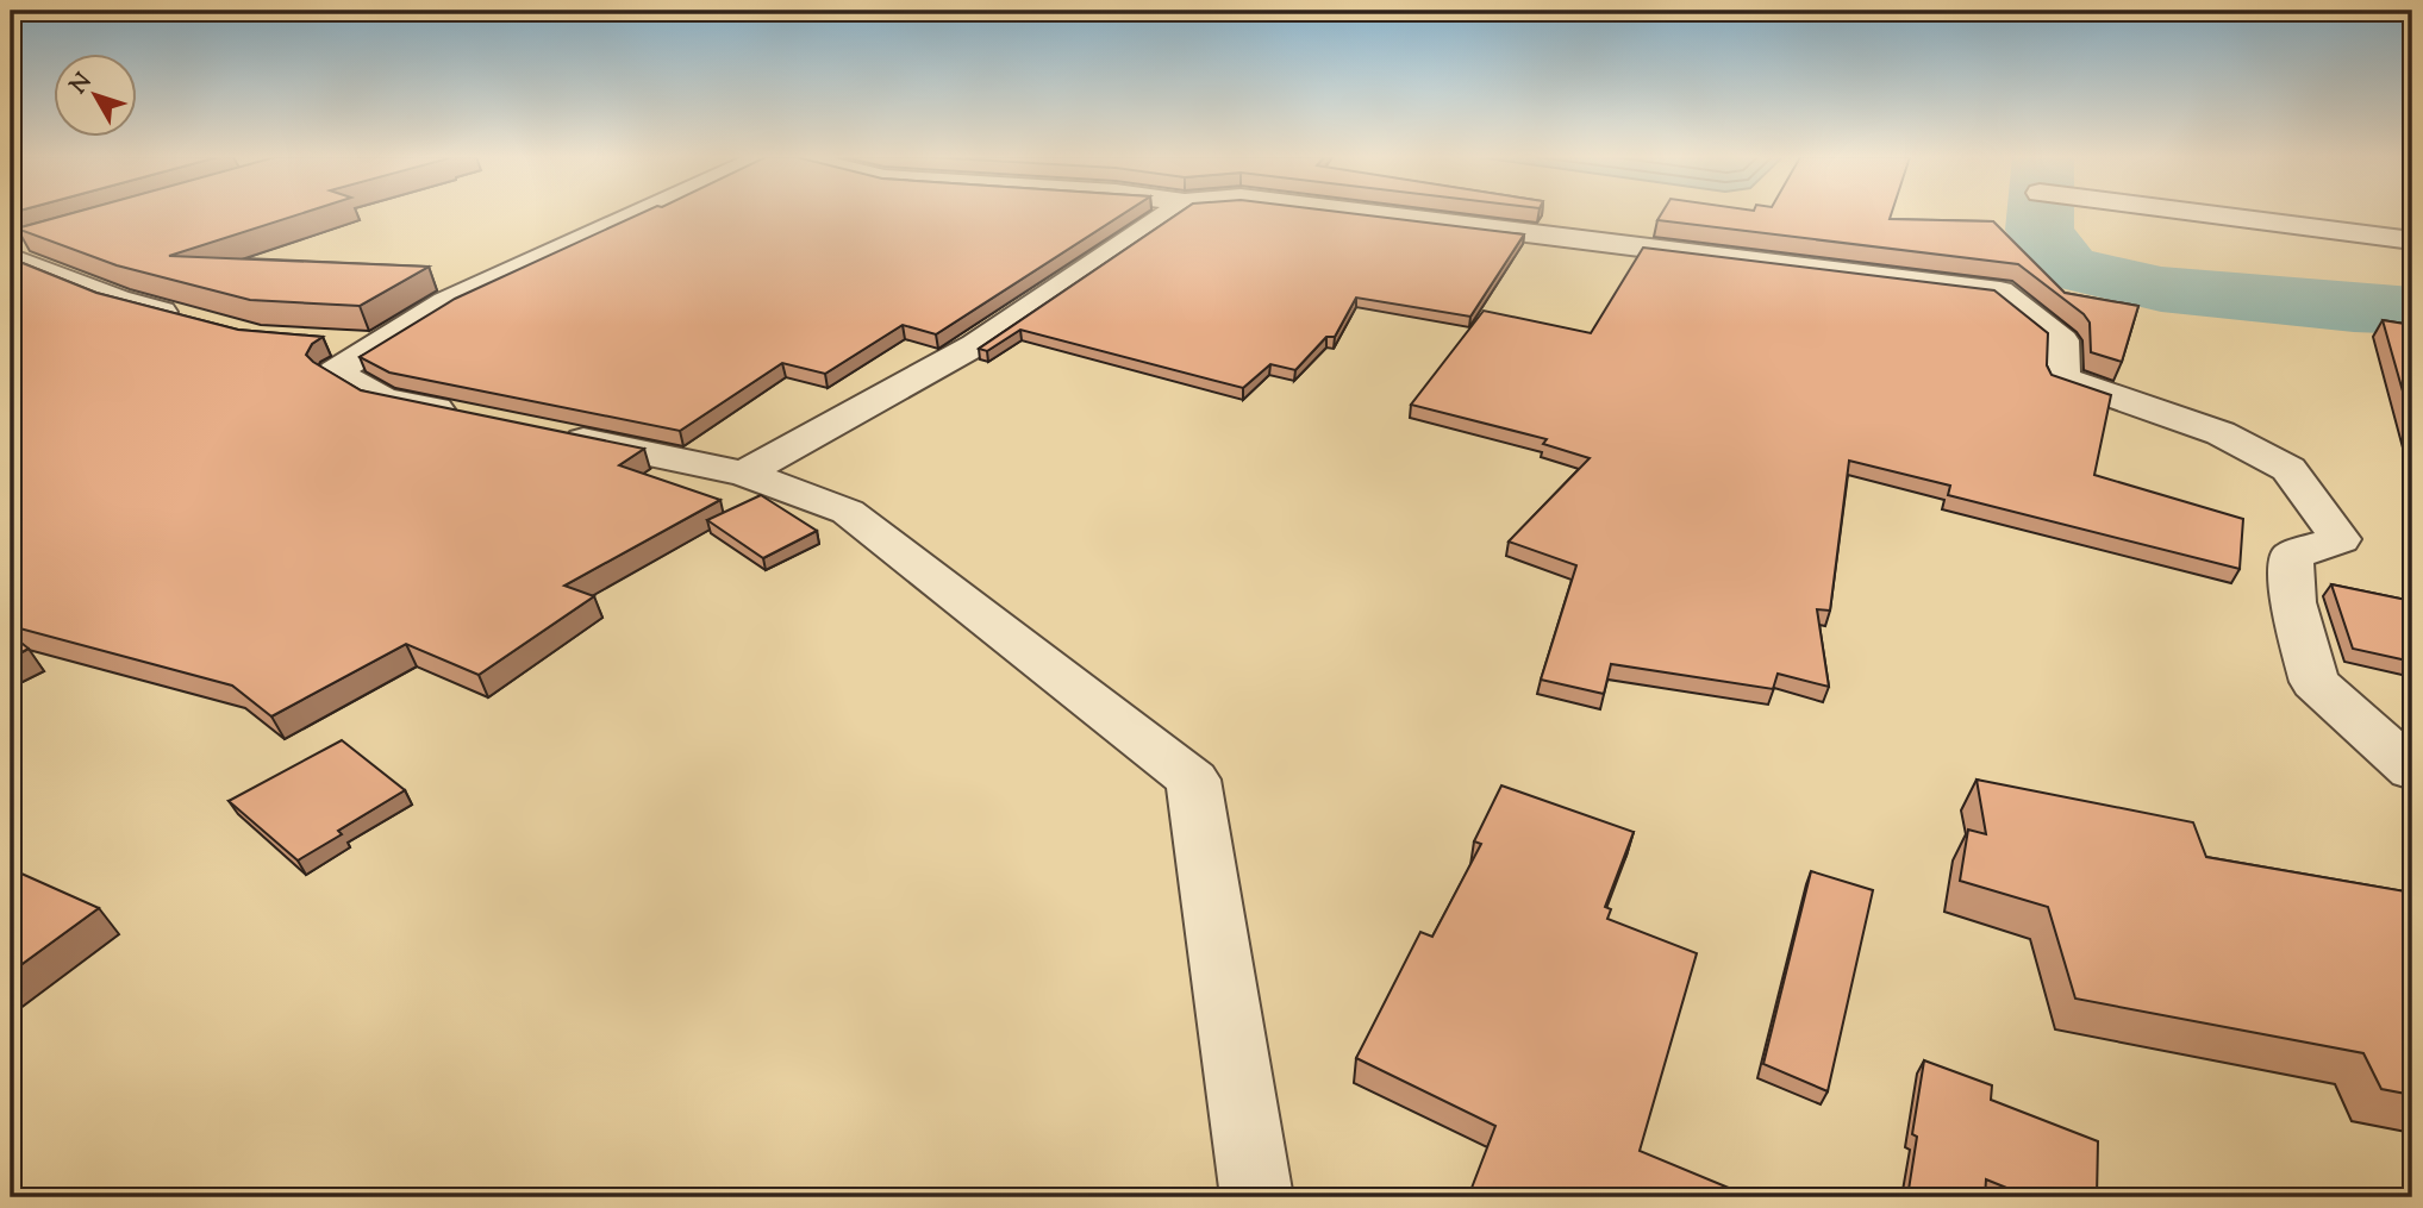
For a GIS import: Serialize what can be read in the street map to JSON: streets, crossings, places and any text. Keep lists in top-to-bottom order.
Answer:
{
  "north": "top left"
}
